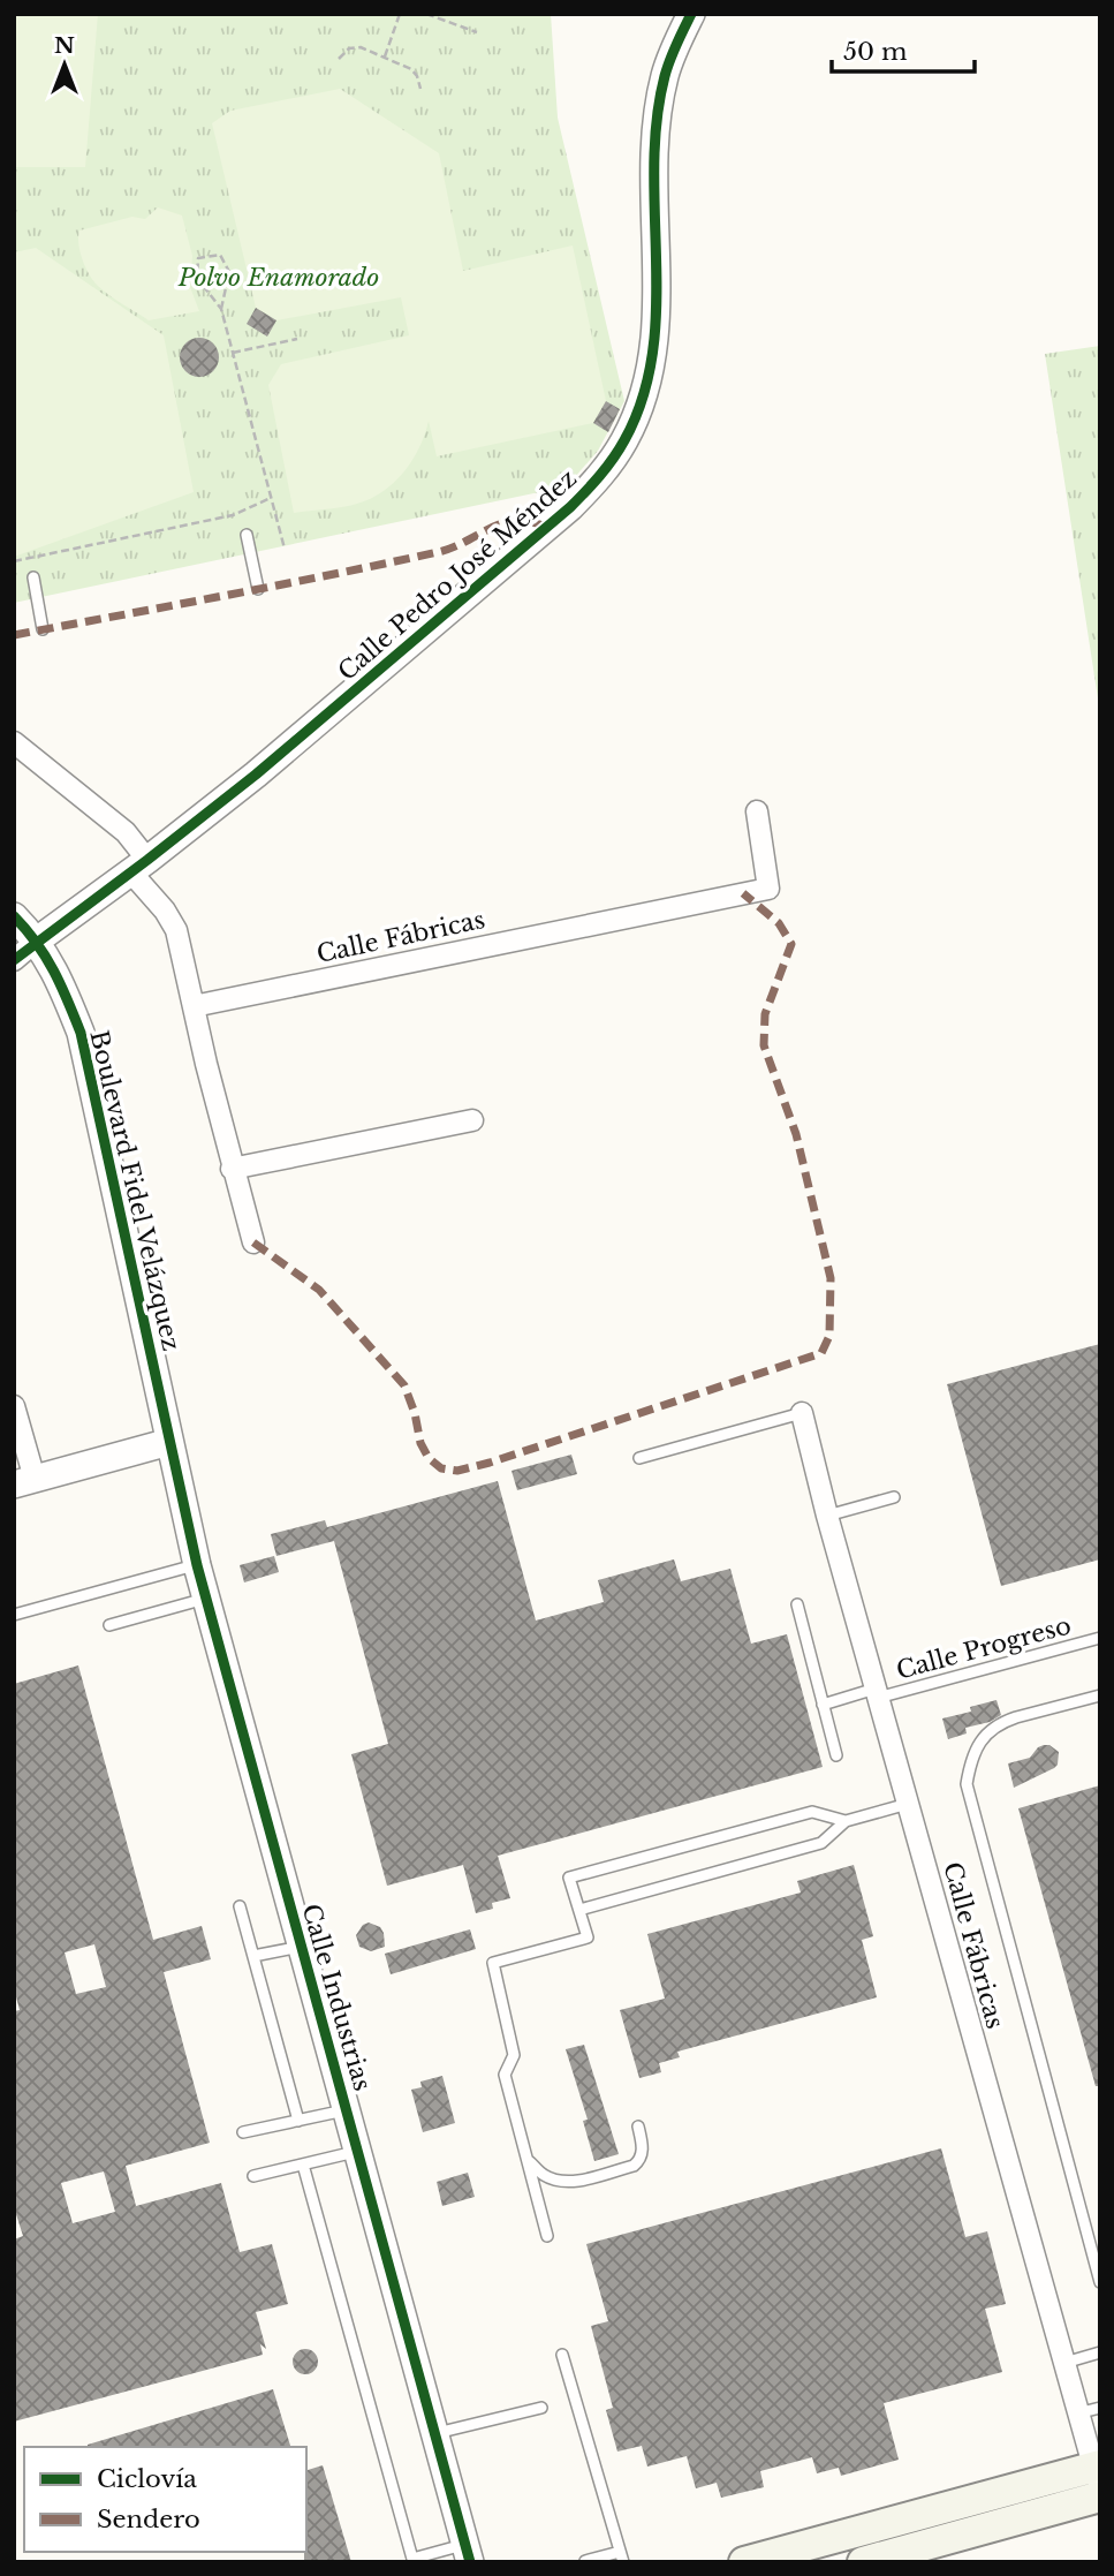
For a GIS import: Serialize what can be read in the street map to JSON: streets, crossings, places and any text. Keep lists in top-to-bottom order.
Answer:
{
  "streets": {
    "street": [
      "Calle Pedro José Méndez",
      "Calle Fábricas",
      "Boulevard Fidel Velázquez",
      "Calle Industrias"
    ],
    "lane": ["Calle Progreso"]
  },
  "crossings": [
    ["Calle Pedro José Méndez", "Boulevard Fidel Velázquez"],
    ["Calle Fábricas", "Calle Progreso"],
    ["Boulevard Fidel Velázquez", "Calle Industrias"]
  ],
  "parks": ["Polvo Enamorado"],
  "legend": ["Ciclovía", "Sendero"],
  "scale_bar": "50 m",
  "north": "top"
}
